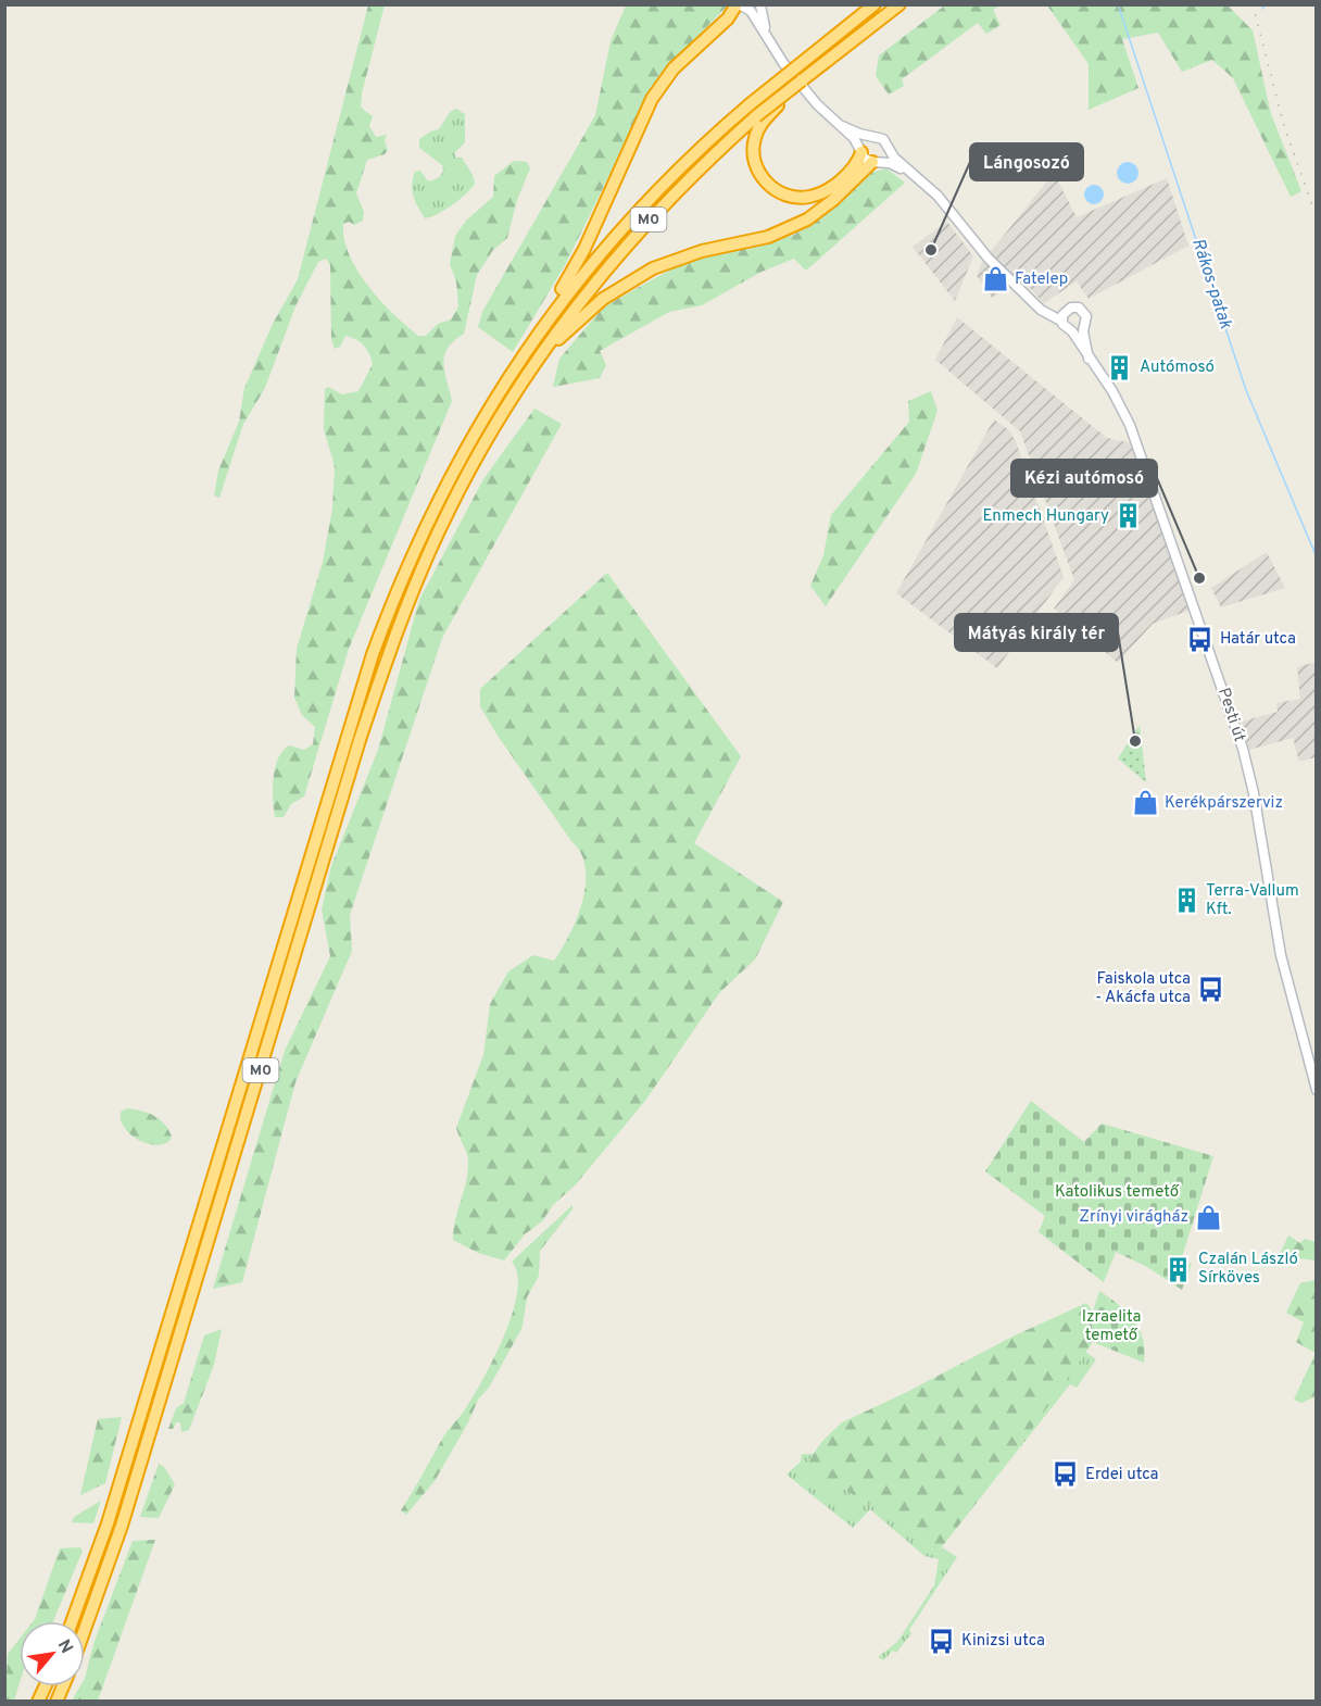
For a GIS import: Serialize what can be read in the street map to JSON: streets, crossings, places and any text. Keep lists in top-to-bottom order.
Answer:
{
  "streets": {
    "highway": ["M0"],
    "main road": ["Pesti út"]
  },
  "water": ["Rákos-patak"],
  "parks": ["Katolikus temető", "Izraelita temető"],
  "places": {
    "other": ["Lángosozó", "Kézi autómosó", "Mátyás király tér"],
    "shop": ["Fatelep", "Kerékpárszerviz", "Zrínyi virágház"],
    "building": [
      "Autómosó",
      "Enmech Hungary",
      "Terra-Vallum Kft.",
      "Czalán László Sírköves"
    ],
    "bus stop": [
      "Határ utca",
      "Faiskola utca - Akácfa utca",
      "Erdei utca",
      "Kinizsi utca"
    ]
  },
  "north": "top right"
}
